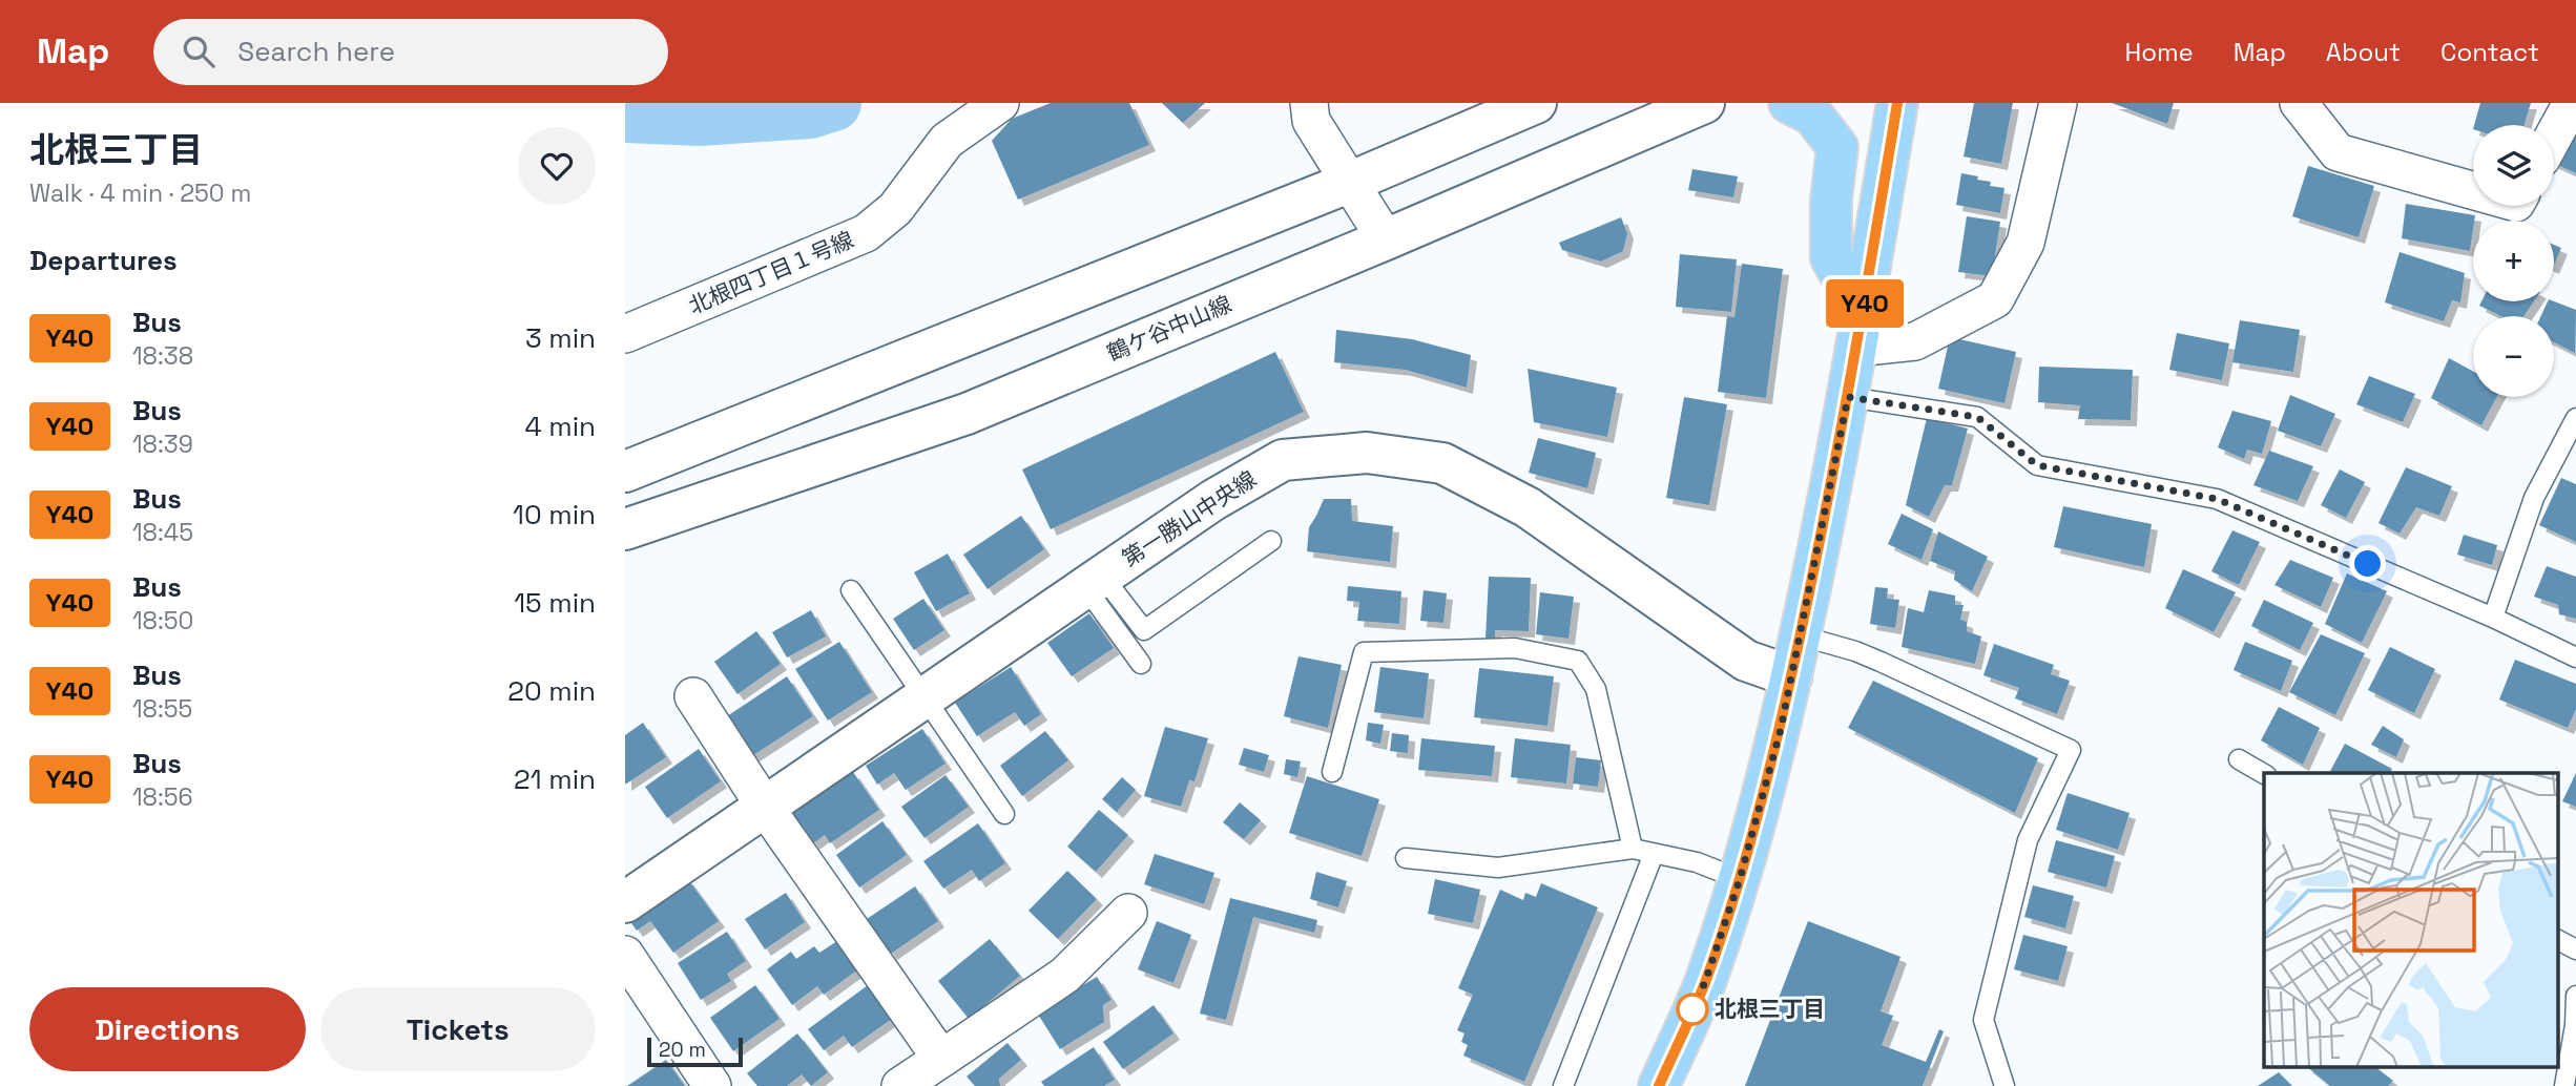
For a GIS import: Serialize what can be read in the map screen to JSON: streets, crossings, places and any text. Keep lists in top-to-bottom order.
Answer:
{
  "streets": {
    "street": ["北根四丁目１号線", "鶴ケ谷中山線", "第一勝山中央線"]
  },
  "places": ["北根三丁目"],
  "lines": ["bus line Y40"],
  "scale_bar": "20 m",
  "page": {
    "header": "Map",
    "search": "Search here",
    "nav": [
      "Home",
      "Map",
      "About",
      "Contact"
    ],
    "heading": [
      ["北根三丁目", "Walk · 4 min · 250 m"],
      "Departures"
    ],
    "on_map": "Y40",
    "map_buttons": ["+", "−"],
    "list": [
      {
        "mark": "Y40",
        "name": "Bus",
        "note": "18:38",
        "value": "3 min"
      },
      {
        "mark": "Y40",
        "name": "Bus",
        "note": "18:39",
        "value": "4 min"
      },
      {
        "mark": "Y40",
        "name": "Bus",
        "note": "18:45",
        "value": "10 min"
      },
      {
        "mark": "Y40",
        "name": "Bus",
        "note": "18:50",
        "value": "15 min"
      },
      {
        "mark": "Y40",
        "name": "Bus",
        "note": "18:55",
        "value": "20 min"
      },
      {
        "mark": "Y40",
        "name": "Bus",
        "note": "18:56",
        "value": "21 min"
      }
    ],
    "buttons": ["Directions", "Tickets"],
    "scale": "20 m"
  }
}
